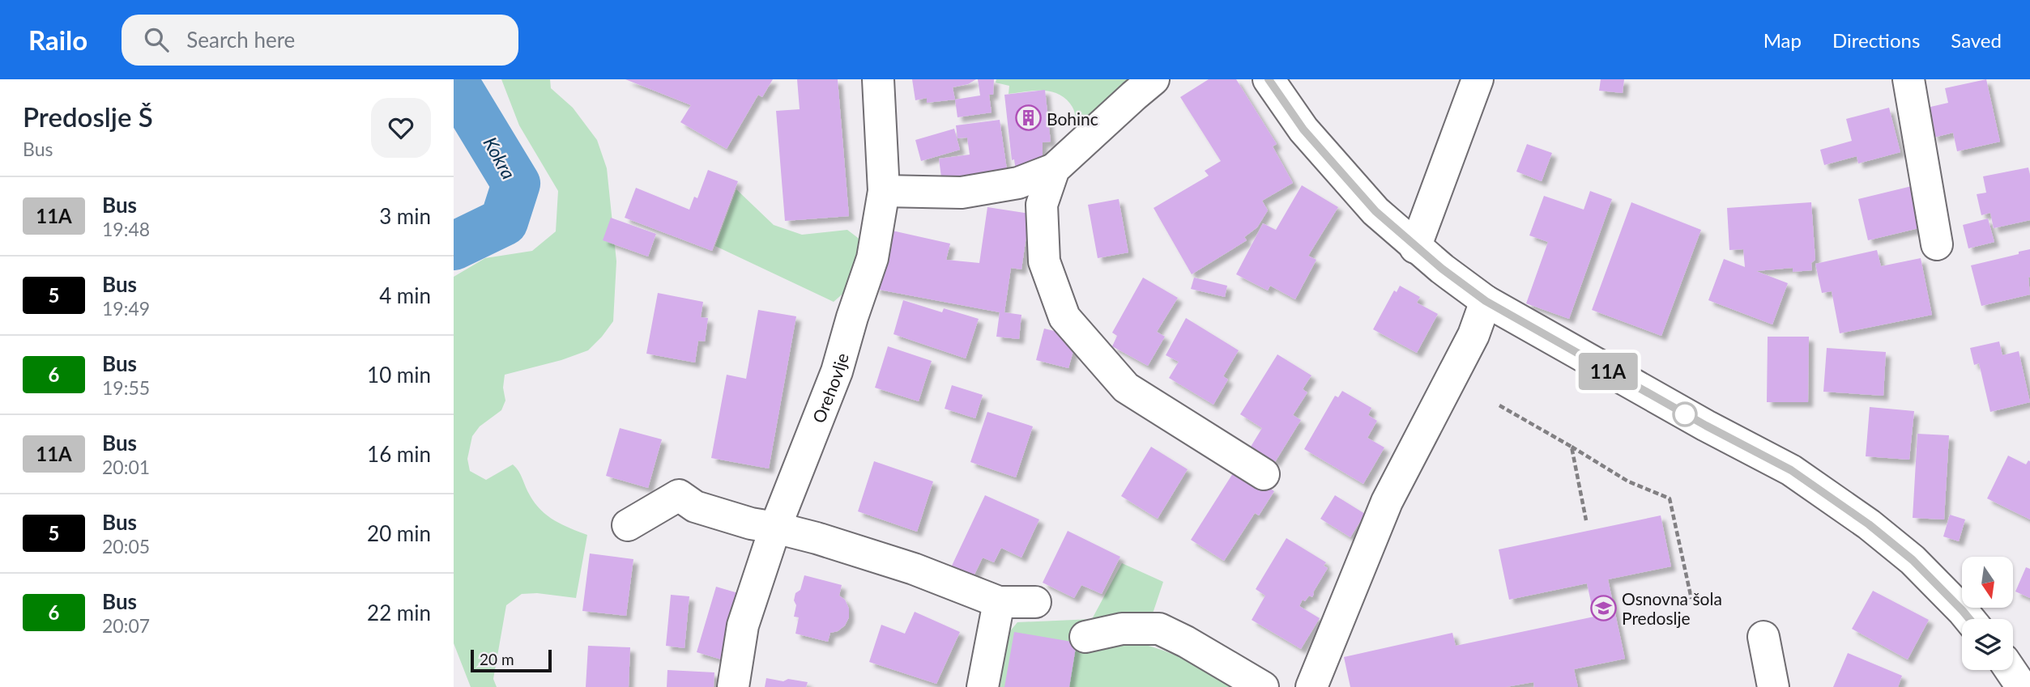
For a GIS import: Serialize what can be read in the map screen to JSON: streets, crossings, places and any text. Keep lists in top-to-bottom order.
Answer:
{
  "streets": {
    "street": ["Orehovlje"]
  },
  "water": ["Kokra"],
  "places": {
    "building": ["Bohinc"],
    "school or university": ["Osnovna šola Predoslje"]
  },
  "lines": ["bus line 11A"],
  "scale_bar": "20 m",
  "north": "bottom",
  "page": {
    "header": "Railo",
    "search": "Search here",
    "nav": ["Map", "Directions", "Saved"],
    "heading": ["Predoslje Š", "Bus"],
    "on_map": "11A",
    "list": [
      {
        "mark": "11A",
        "name": "Bus",
        "note": "19:48",
        "value": "3 min"
      },
      {
        "mark": "5",
        "name": "Bus",
        "note": "19:49",
        "value": "4 min"
      },
      {
        "mark": "6",
        "name": "Bus",
        "note": "19:55",
        "value": "10 min"
      },
      {
        "mark": "11A",
        "name": "Bus",
        "note": "20:01",
        "value": "16 min"
      },
      {
        "mark": "5",
        "name": "Bus",
        "note": "20:05",
        "value": "20 min"
      },
      {
        "mark": "6",
        "name": "Bus",
        "note": "20:07",
        "value": "22 min"
      }
    ],
    "scale": "20 m"
  }
}
